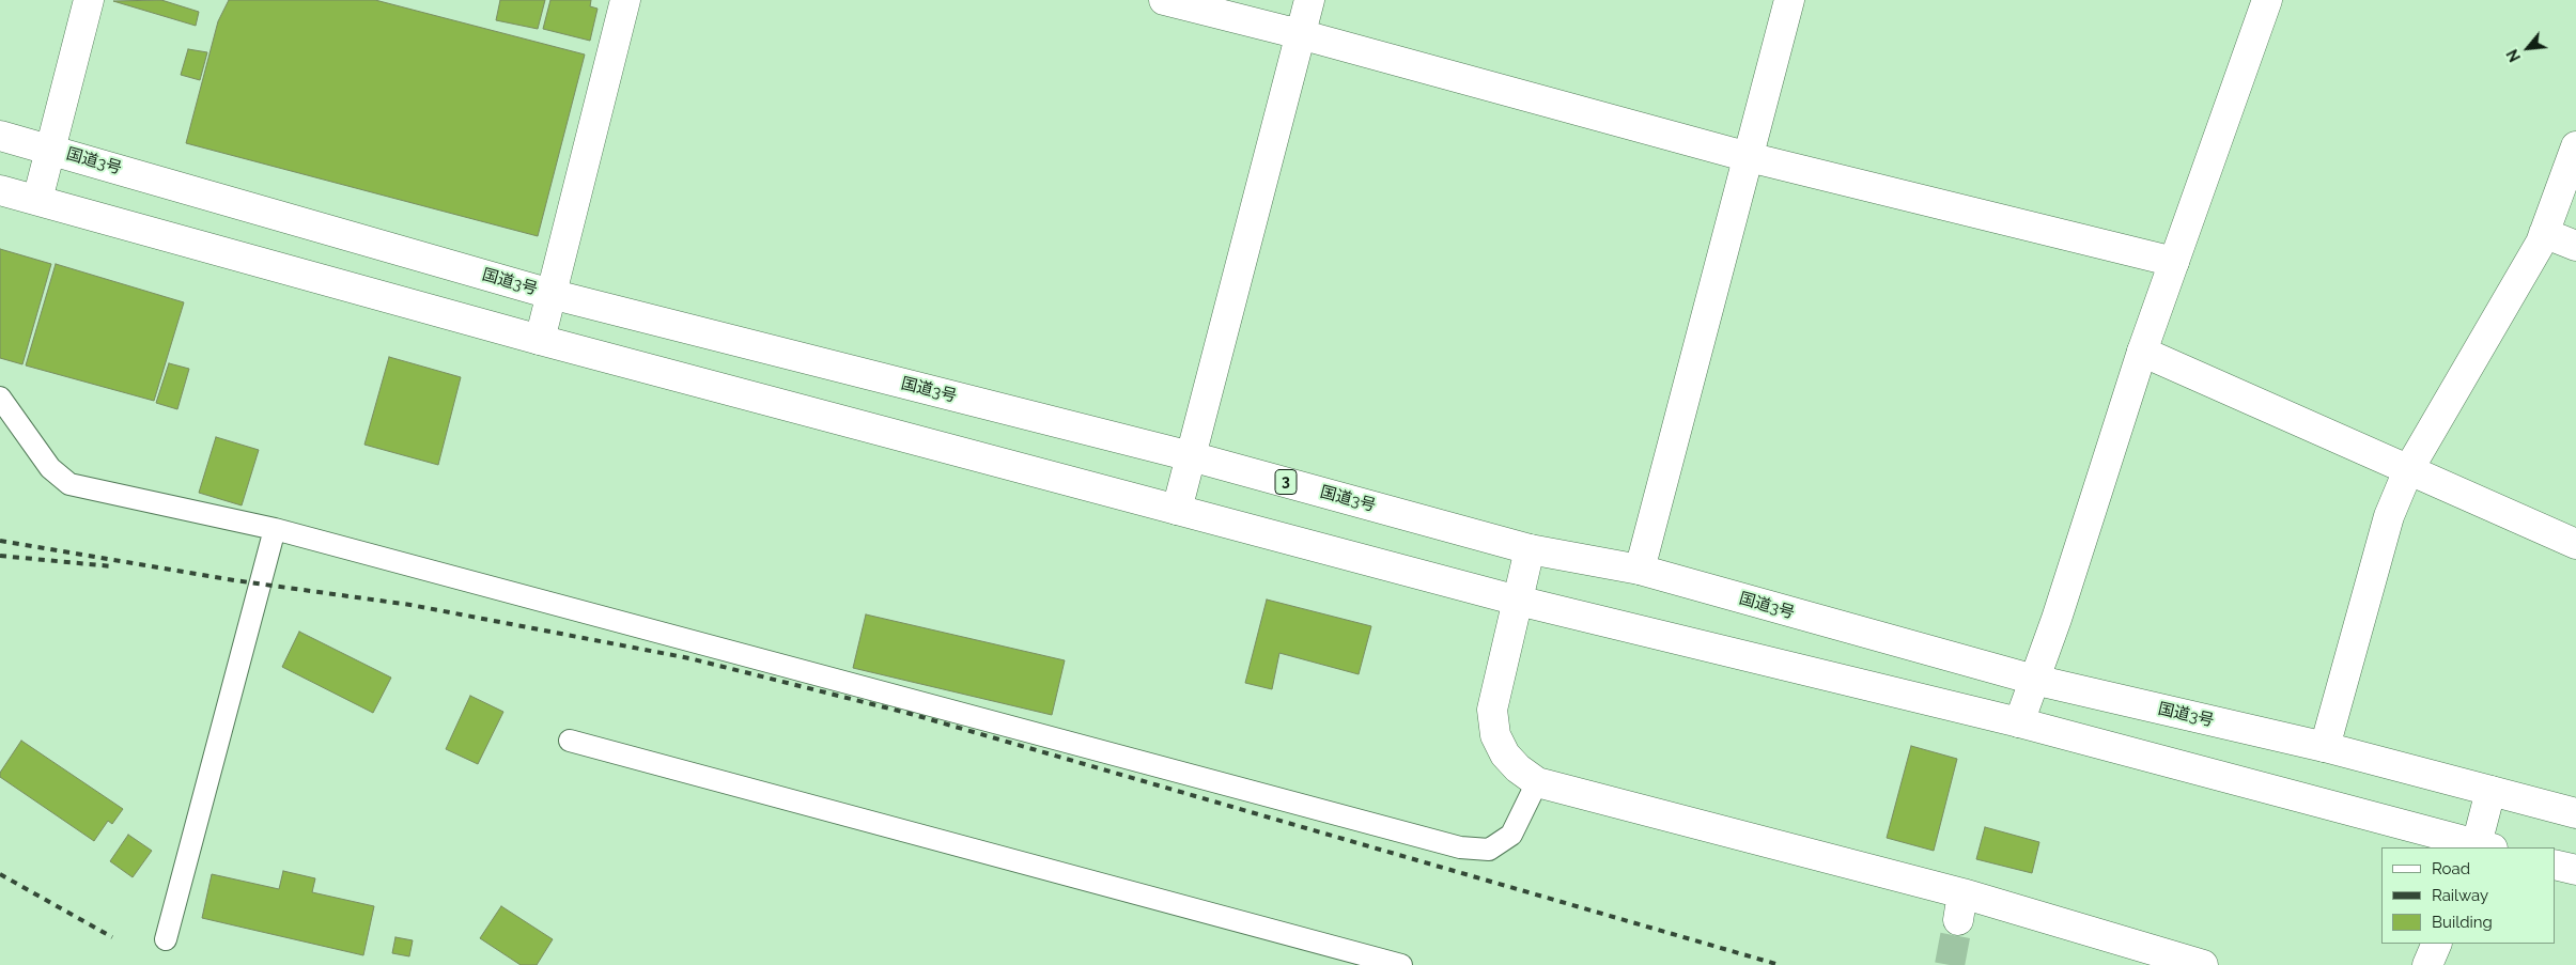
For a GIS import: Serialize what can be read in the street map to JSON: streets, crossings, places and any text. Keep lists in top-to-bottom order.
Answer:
{
  "streets": {
    "main road": ["国道3号", "3"]
  },
  "legend": ["Road", "Railway", "Building"],
  "north": "bottom left"
}
